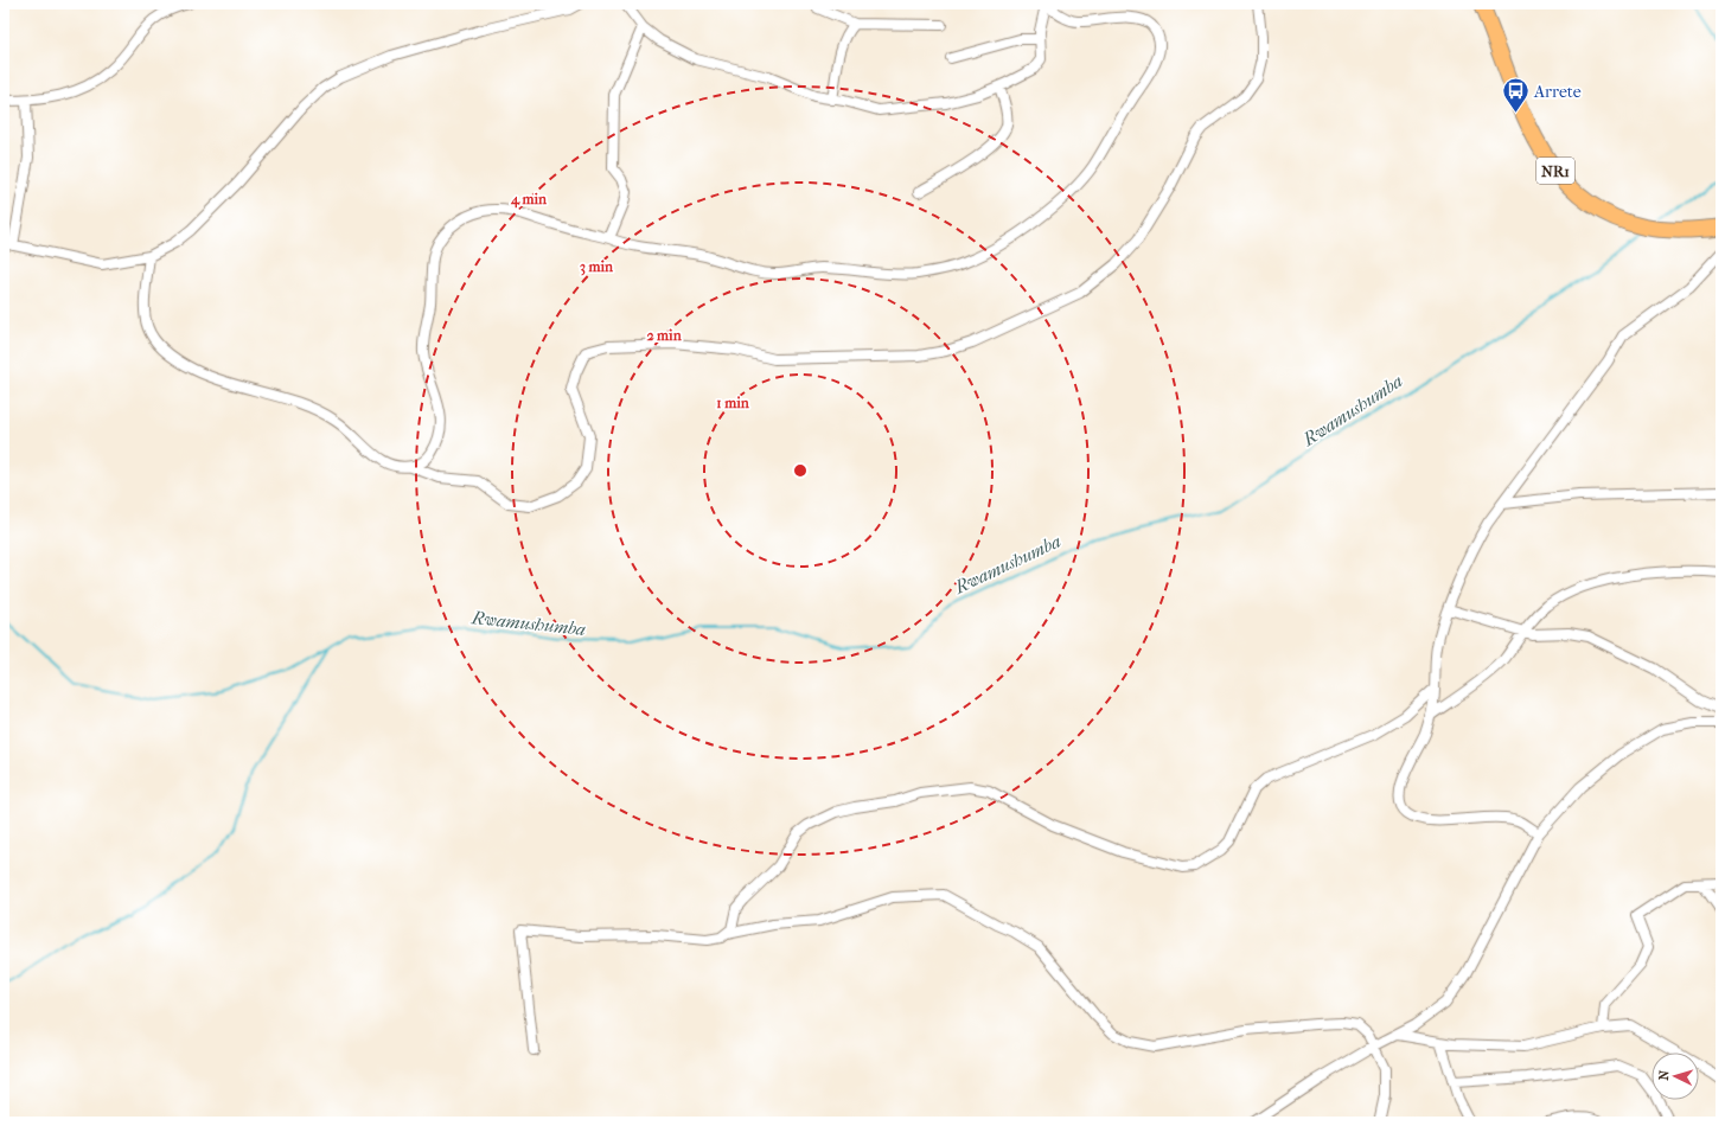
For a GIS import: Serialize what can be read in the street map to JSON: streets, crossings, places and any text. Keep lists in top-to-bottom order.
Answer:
{
  "streets": {
    "highway": ["NR1"]
  },
  "water": ["Rwamushumba"],
  "places": {
    "bus stop": ["Arrete"]
  },
  "north": "left",
  "rings": [
    "4 min",
    "3 min",
    "2 min",
    "1 min"
  ]
}
